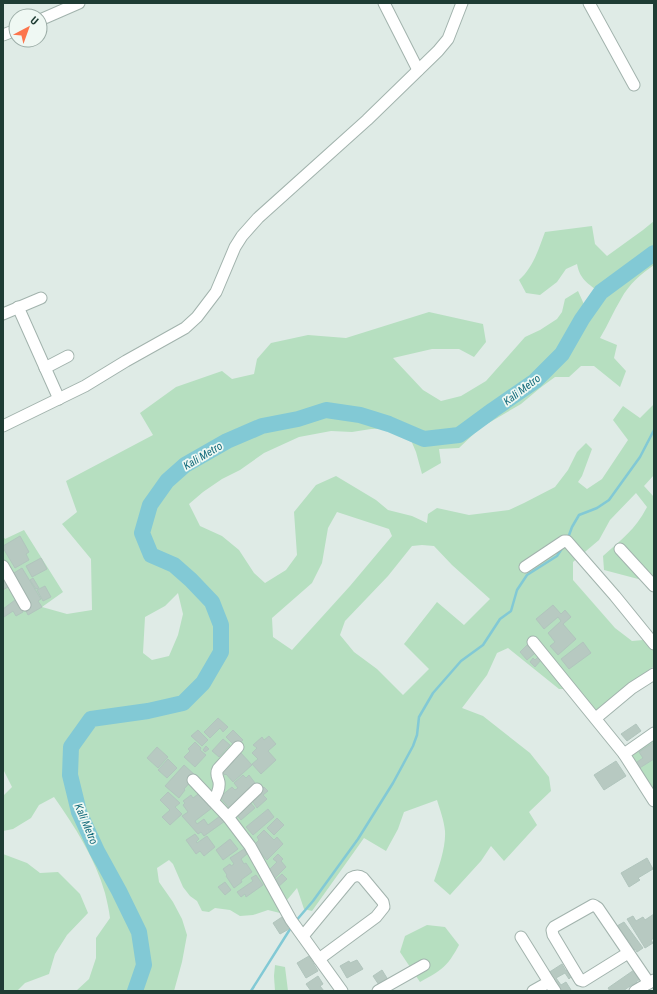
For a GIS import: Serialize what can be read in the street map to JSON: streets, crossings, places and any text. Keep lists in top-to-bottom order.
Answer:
{
  "water": ["Kali Metro"],
  "north": "top right"
}
